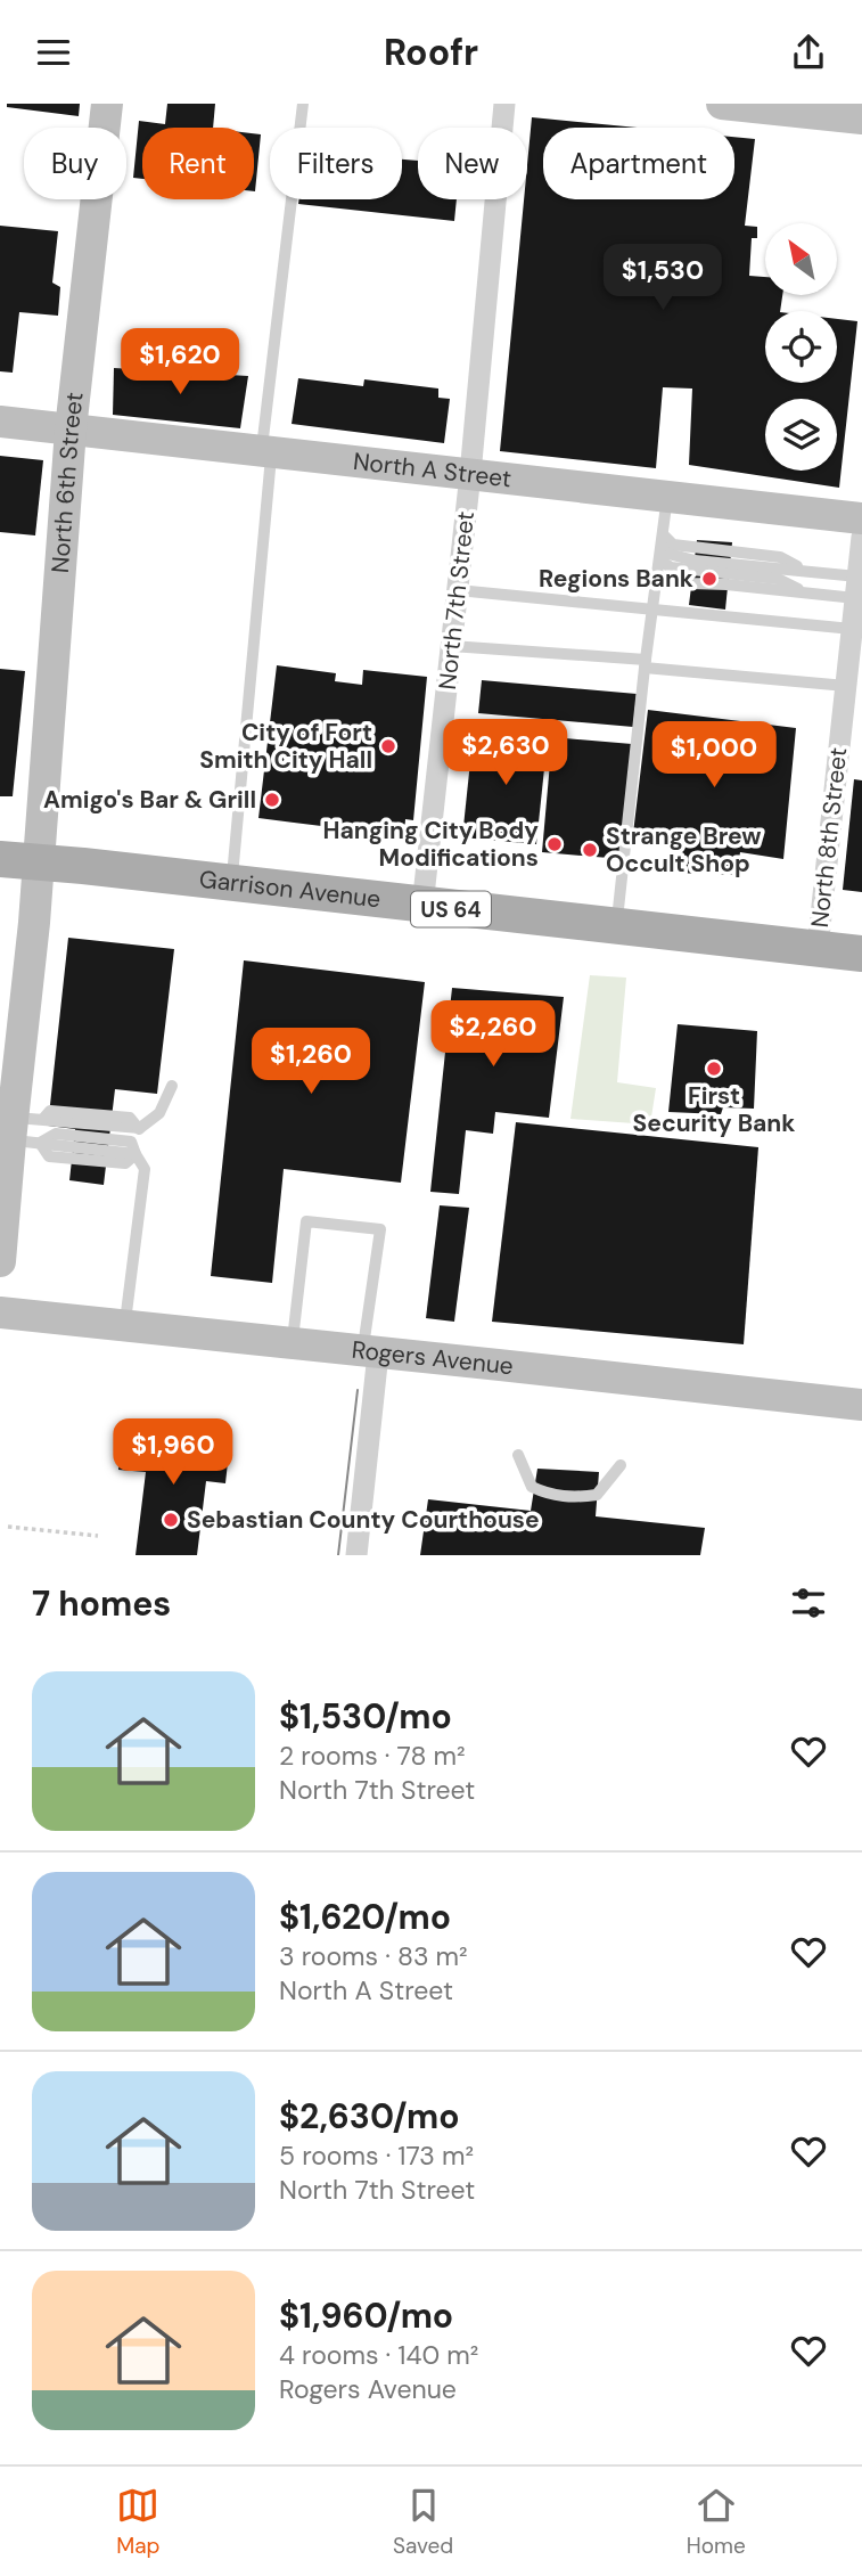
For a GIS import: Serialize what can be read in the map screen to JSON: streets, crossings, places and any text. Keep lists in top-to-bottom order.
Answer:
{
  "streets": {
    "main road": ["Garrison Avenue", "US 64"],
    "street": [
      "North A Street",
      "North 6th Street",
      "North 7th Street",
      "North 8th Street",
      "Rogers Avenue"
    ]
  },
  "crossings": [
    ["North A Street", "North 6th Street"],
    ["North A Street", "North 7th Street"],
    ["North 6th Street", "Garrison Avenue"],
    ["North 7th Street", "Garrison Avenue"],
    ["North 8th Street", "Garrison Avenue"]
  ],
  "places": [
    "Regions Bank",
    "City of Fort Smith City Hall",
    "Amigo's Bar & Grill",
    "Hanging City Body Modifications",
    "Strange Brew Occult Shop",
    "First Security Bank",
    "Sebastian County Courthouse"
  ],
  "north": "top left",
  "page": {
    "header": "Roofr",
    "chip": [
      "Buy",
      "Rent",
      "Filters",
      "New",
      "Apartment"
    ],
    "price": [
      "$1,530",
      "$1,620",
      "$2,630",
      "$1,000",
      "$2,260",
      "$1,260",
      "$1,960"
    ],
    "heading": "7 homes",
    "list": [
      {
        "name": "$1,530/mo",
        "note": "2 rooms · 78 m² · North 7th Street"
      },
      {
        "name": "$1,620/mo",
        "note": "3 rooms · 83 m² · North A Street"
      },
      {
        "name": "$2,630/mo",
        "note": "5 rooms · 173 m² · North 7th Street"
      },
      {
        "name": "$1,960/mo",
        "note": "4 rooms · 140 m² · Rogers Avenue"
      }
    ],
    "tabs": ["Map", "Saved", "Home"]
  }
}
